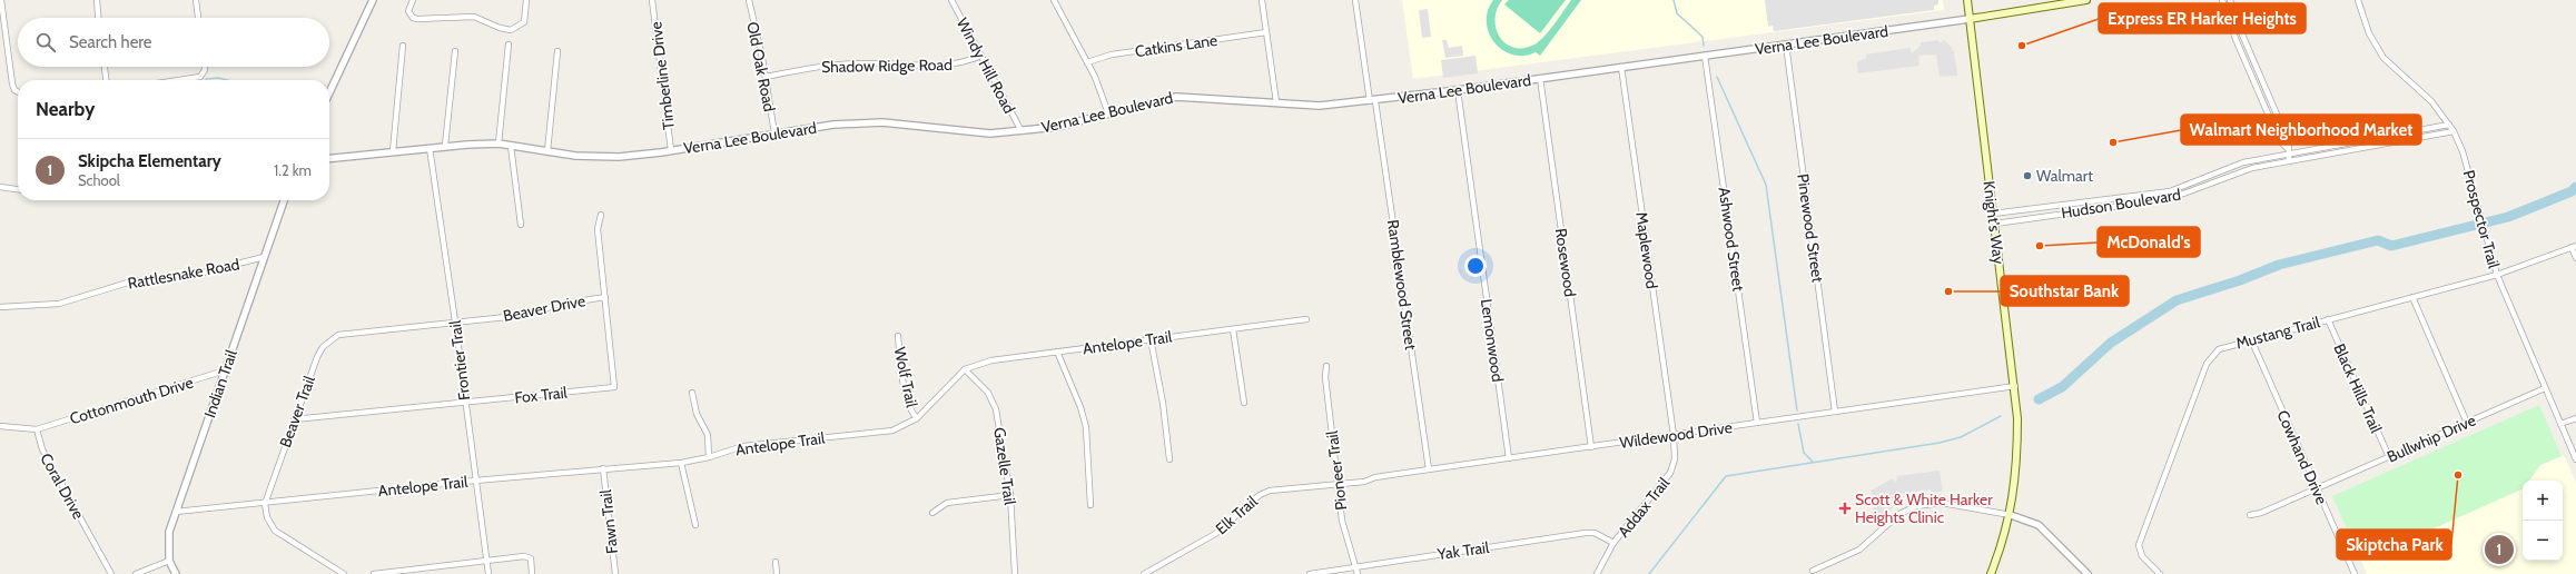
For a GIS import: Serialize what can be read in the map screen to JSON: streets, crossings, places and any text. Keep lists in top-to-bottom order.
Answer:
{
  "streets": {
    "main road": ["Knight's Way"],
    "street": [
      "Verna Lee Boulevard",
      "Catkins Lane",
      "Shadow Ridge Road",
      "Windy Hill Road",
      "Old Oak Road",
      "Timberline Drive",
      "Hudson Boulevard",
      "Prospector Trail",
      "Pinewood Street",
      "Ashwood Street",
      "Maplewood",
      "Rosewood",
      "Rattlesnake Road",
      "Ramblewood Street",
      "Beaver Drive",
      "Mustang Trail",
      "Lemonwood",
      "Antelope Trail",
      "Frontier Trail",
      "Wolf Trail",
      "Indian Trail",
      "Black Hills Trail",
      "Fox Trail",
      "Cottonmouth Drive",
      "Beaver Trail",
      "Wildewood Drive",
      "Bullwhip Drive",
      "Cowhand Drive",
      "Gazelle Trail",
      "Pioneer Trail",
      "Coral Drive",
      "Addax Trail",
      "Elk Trail",
      "Fawn Trail",
      "Yak Trail"
    ]
  },
  "crossings": [
    ["Verna Lee Boulevard", "Windy Hill Road"],
    ["Verna Lee Boulevard", "Old Oak Road"],
    ["Verna Lee Boulevard", "Timberline Drive"],
    ["Verna Lee Boulevard", "Knight's Way"],
    ["Verna Lee Boulevard", "Pinewood Street"],
    ["Verna Lee Boulevard", "Ashwood Street"],
    ["Verna Lee Boulevard", "Maplewood"],
    ["Verna Lee Boulevard", "Rosewood"],
    ["Verna Lee Boulevard", "Ramblewood Street"],
    ["Verna Lee Boulevard", "Lemonwood"],
    ["Verna Lee Boulevard", "Frontier Trail"],
    ["Shadow Ridge Road", "Windy Hill Road"],
    ["Shadow Ridge Road", "Old Oak Road"],
    ["Hudson Boulevard", "Prospector Trail"],
    ["Hudson Boulevard", "Knight's Way"],
    ["Prospector Trail", "Mustang Trail"],
    ["Prospector Trail", "Bullwhip Drive"],
    ["Knight's Way", "Wildewood Drive"],
    ["Pinewood Street", "Wildewood Drive"],
    ["Ashwood Street", "Wildewood Drive"],
    ["Maplewood", "Wildewood Drive"],
    ["Maplewood", "Addax Trail"],
    ["Rosewood", "Wildewood Drive"],
    ["Rattlesnake Road", "Indian Trail"],
    ["Ramblewood Street", "Wildewood Drive"],
    ["Beaver Drive", "Frontier Trail"],
    ["Beaver Drive", "Fox Trail"],
    ["Beaver Drive", "Beaver Trail"],
    ["Mustang Trail", "Black Hills Trail"],
    ["Mustang Trail", "Cowhand Drive"],
    ["Lemonwood", "Wildewood Drive"],
    ["Antelope Trail", "Frontier Trail"],
    ["Antelope Trail", "Wolf Trail"],
    ["Antelope Trail", "Indian Trail"],
    ["Antelope Trail", "Beaver Trail"],
    ["Antelope Trail", "Gazelle Trail"],
    ["Antelope Trail", "Fawn Trail"],
    ["Frontier Trail", "Fox Trail"],
    ["Frontier Trail", "Beaver Trail"],
    ["Indian Trail", "Cottonmouth Drive"],
    ["Black Hills Trail", "Bullwhip Drive"],
    ["Fox Trail", "Beaver Trail"],
    ["Cottonmouth Drive", "Coral Drive"],
    ["Wildewood Drive", "Pioneer Trail"],
    ["Wildewood Drive", "Addax Trail"],
    ["Wildewood Drive", "Elk Trail"],
    ["Bullwhip Drive", "Cowhand Drive"],
    ["Pioneer Trail", "Elk Trail"],
    ["Pioneer Trail", "Yak Trail"],
    ["Addax Trail", "Yak Trail"]
  ],
  "places": {
    "other": [
      "Express ER Harker Heights",
      "Walmart Neighborhood Market",
      "Walmart",
      "McDonald's",
      "Southstar Bank",
      "Skiptcha Park"
    ],
    "health": ["Scott & White Harker Heights Clinic"]
  },
  "page": {
    "search": "Search here",
    "heading": "Nearby",
    "list": [
      {
        "mark": "1",
        "name": "Skipcha Elementary",
        "note": "School",
        "value": "1.2 km"
      }
    ],
    "map_buttons": ["+", "−"],
    "pins": "1"
  }
}
